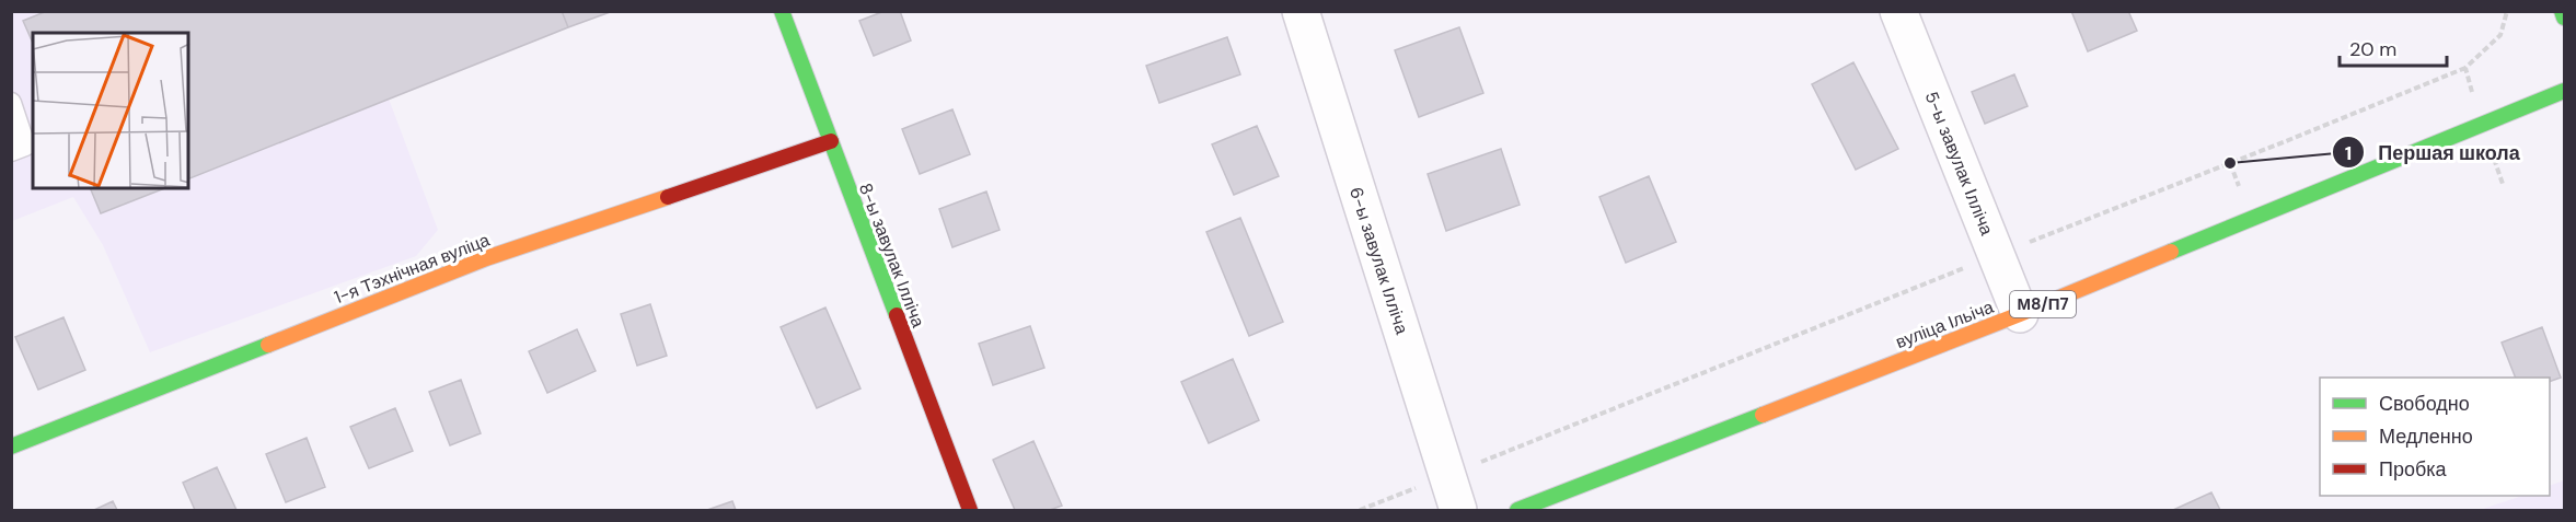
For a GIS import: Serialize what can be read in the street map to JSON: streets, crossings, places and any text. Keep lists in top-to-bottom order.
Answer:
{
  "streets": {
    "street": [
      "5-ы завулак Ілліча",
      "8-ы завулак Ілліча",
      "6-ы завулак Ілліча",
      "1-я Тэхнічная вуліца",
      "М8/П7",
      "вуліца Ільіча"
    ]
  },
  "crossings": [
    ["5-ы завулак Ілліча", "вуліца Ільіча"],
    ["8-ы завулак Ілліча", "1-я Тэхнічная вуліца"]
  ],
  "places": ["Першая школа"],
  "legend": ["Свободно", "Медленно", "Пробка"],
  "scale_bar": "20 m"
}
